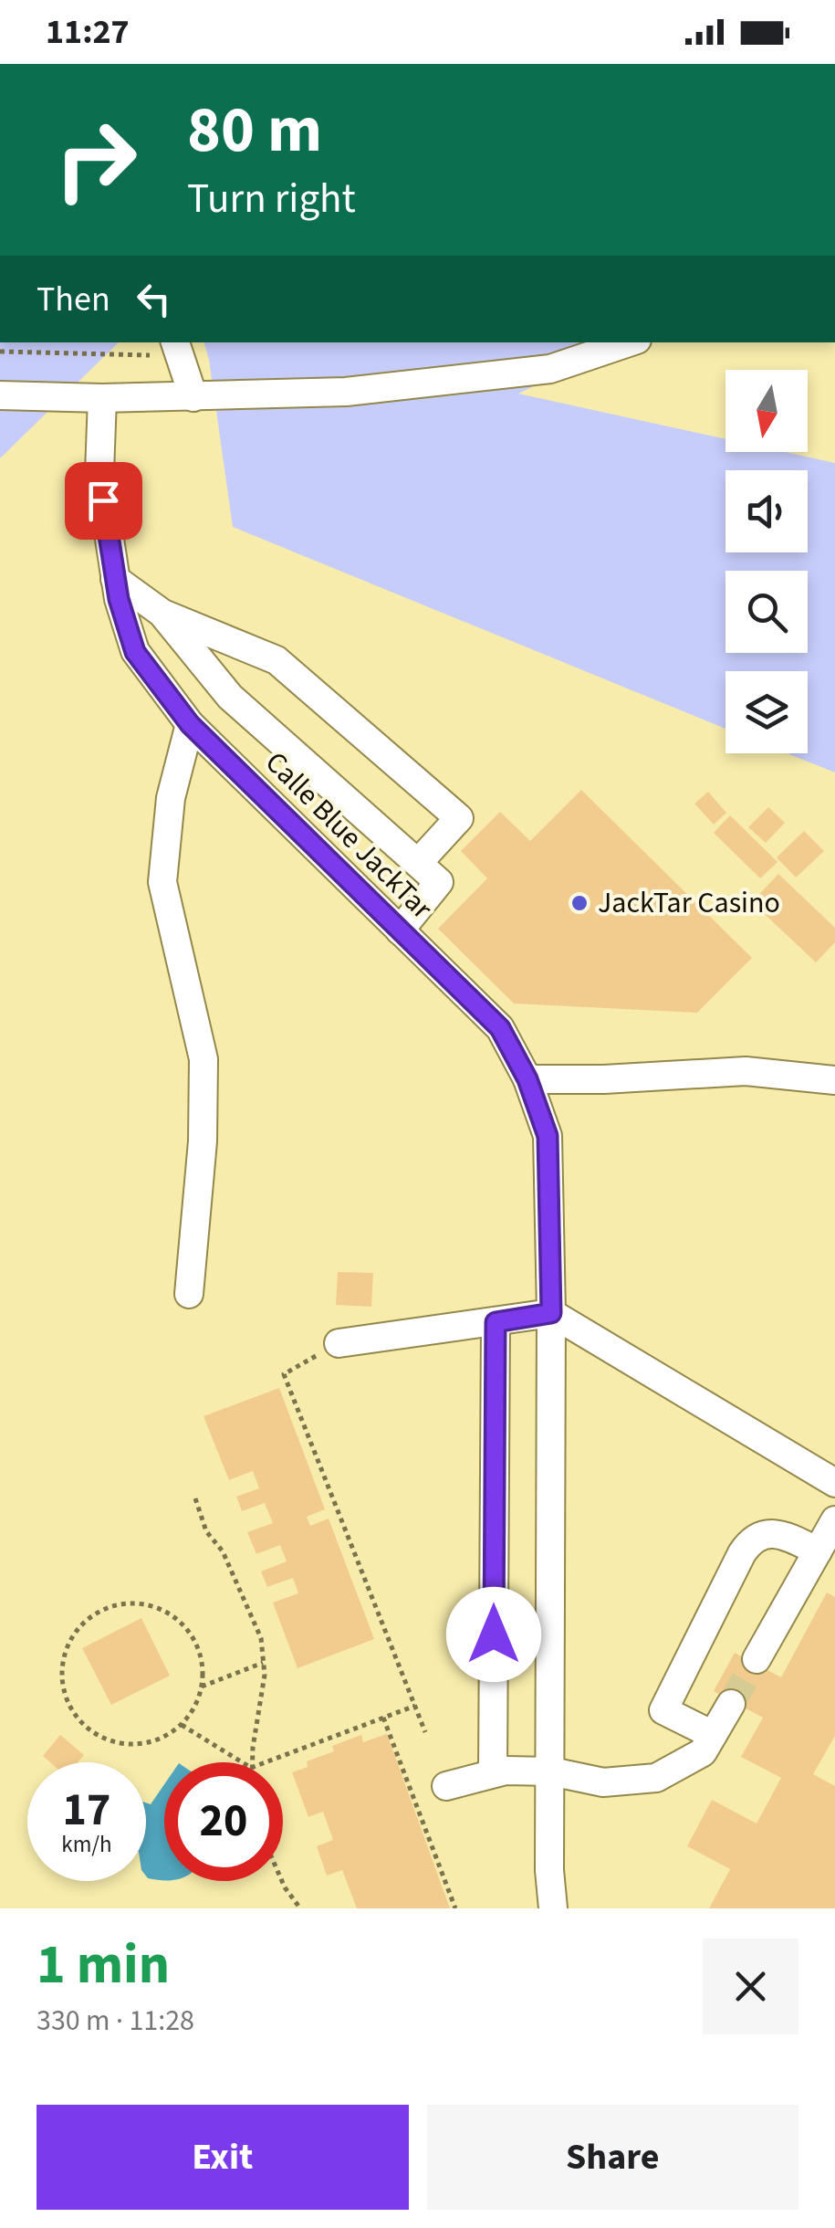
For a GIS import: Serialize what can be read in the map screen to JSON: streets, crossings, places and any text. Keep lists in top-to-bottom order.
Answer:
{
  "streets": {
    "street": ["Calle Blue JackTar"]
  },
  "places": ["JackTar Casino"],
  "north": "bottom",
  "page": {
    "status": "11:27",
    "turn": ["80 m", "Turn right"],
    "then": "Then",
    "speed": "17 km/h",
    "limit": "20",
    "heading": ["1 min", "330 m · 11:28"],
    "buttons": ["Exit", "Share"]
  }
}
